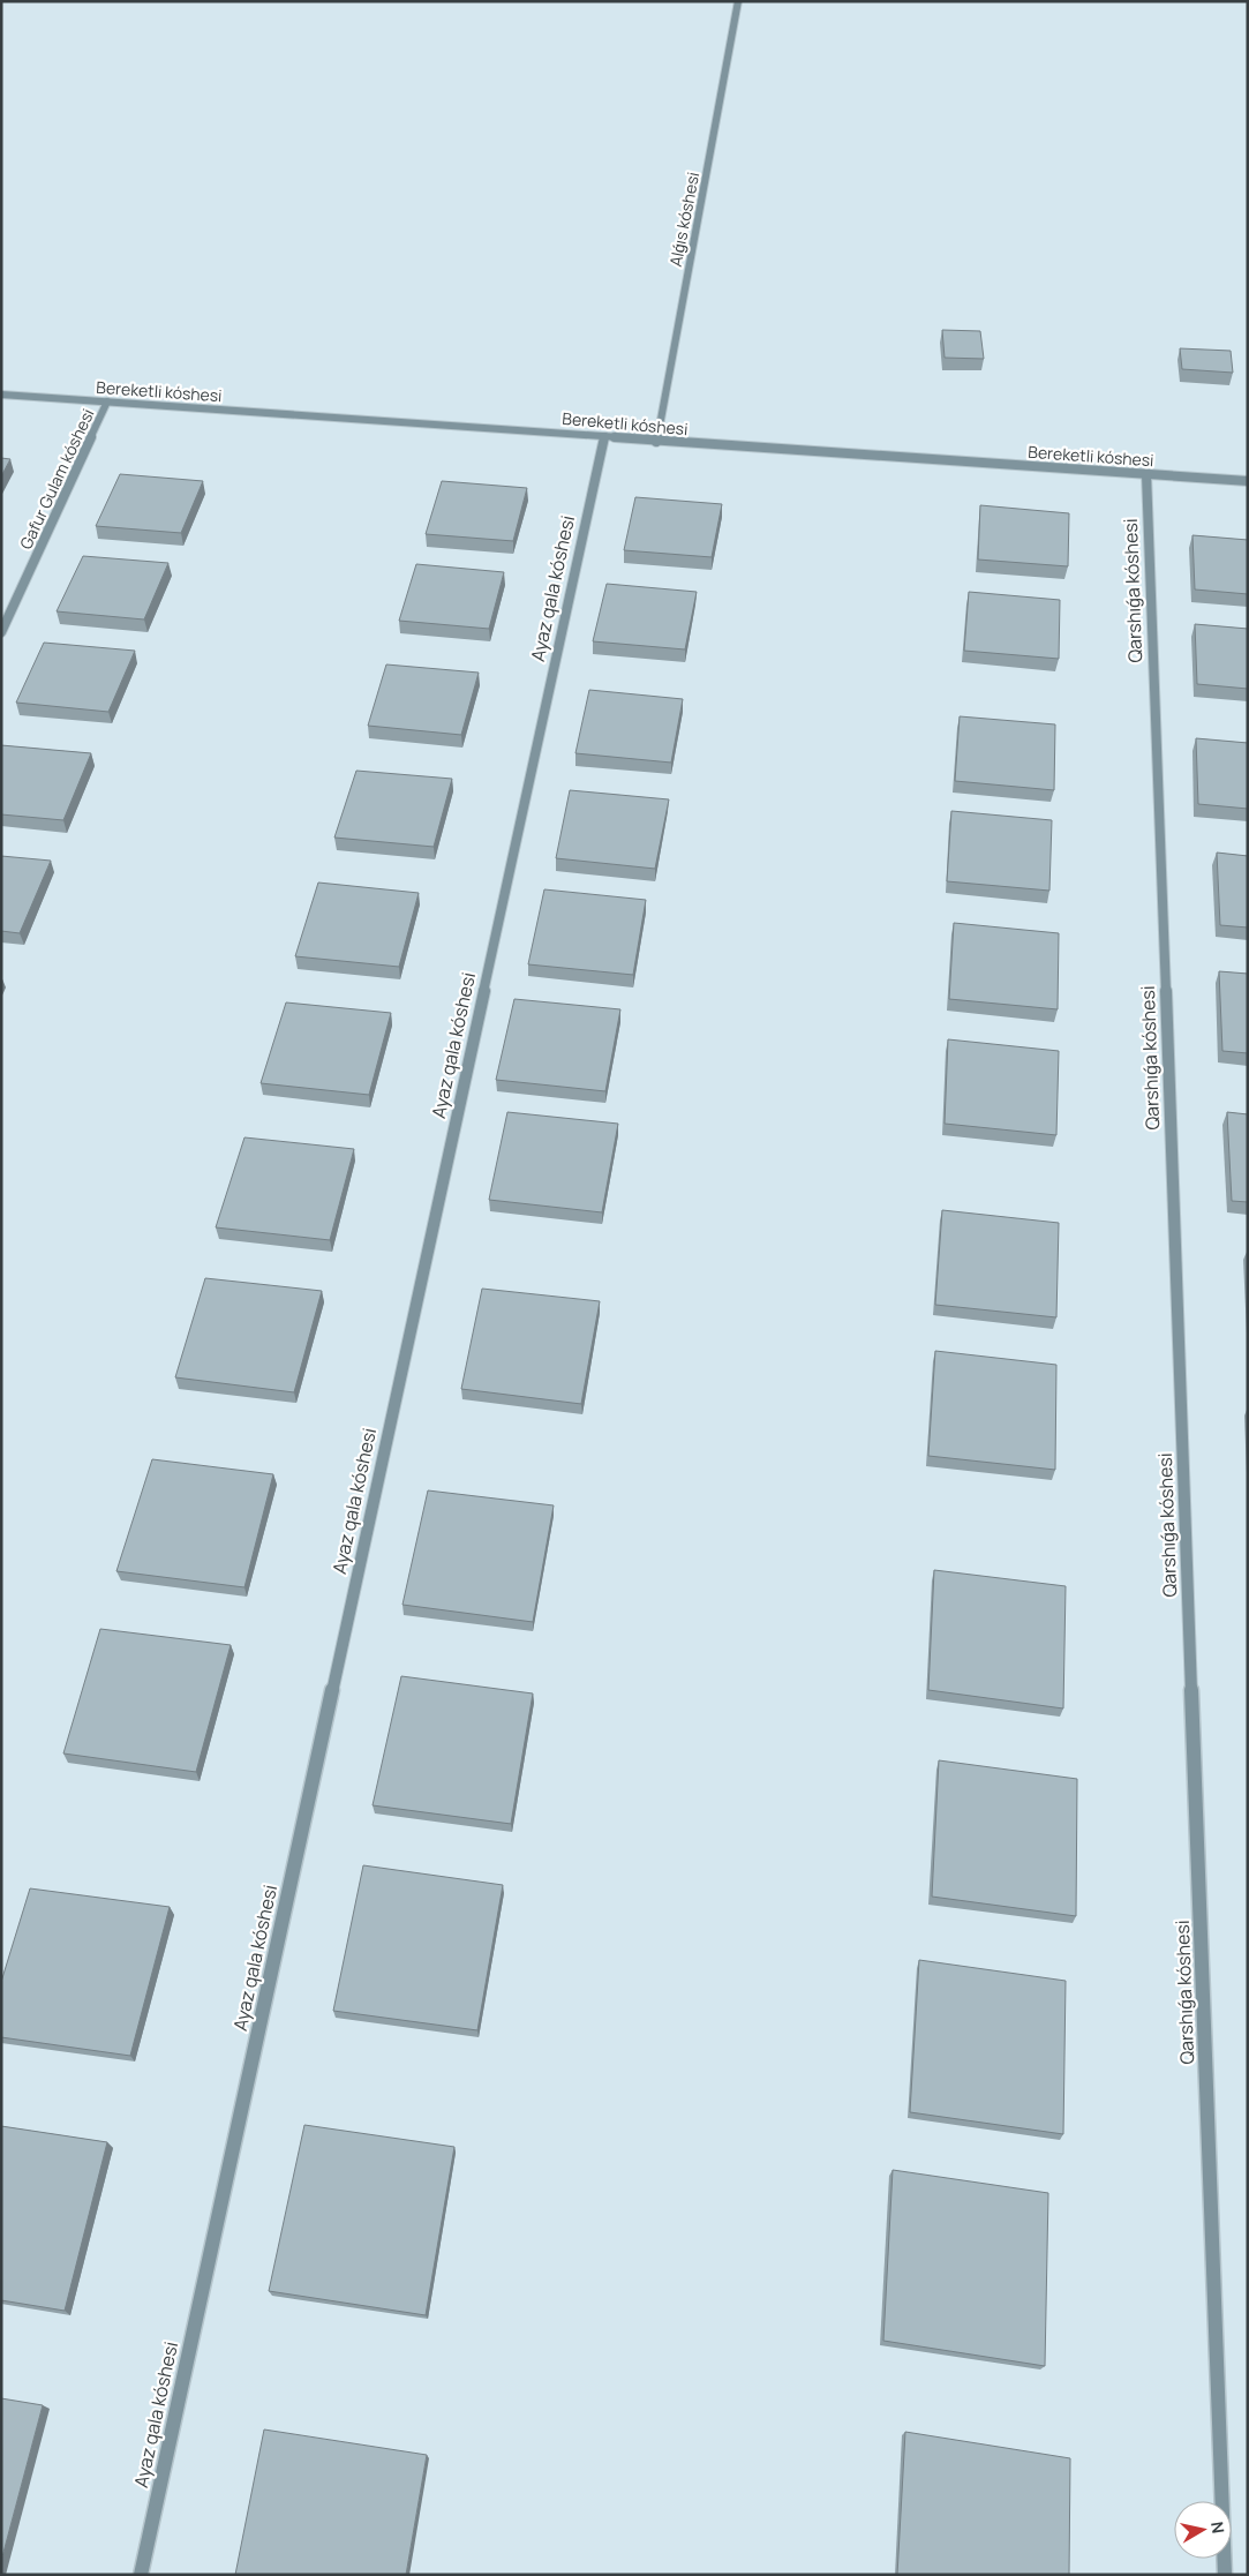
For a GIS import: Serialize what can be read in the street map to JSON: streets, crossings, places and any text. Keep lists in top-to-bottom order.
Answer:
{
  "streets": {
    "street": [
      "Alǵıs kóshesi",
      "Bereketli kóshesi",
      "Gafur Gulam kóshesi",
      "Ayaz qala kóshesi",
      "Qarshıǵa kóshesi"
    ]
  },
  "crossings": [
    ["Alǵıs kóshesi", "Bereketli kóshesi"],
    ["Bereketli kóshesi", "Gafur Gulam kóshesi"],
    ["Bereketli kóshesi", "Ayaz qala kóshesi"],
    ["Bereketli kóshesi", "Qarshıǵa kóshesi"]
  ],
  "north": "right"
}
